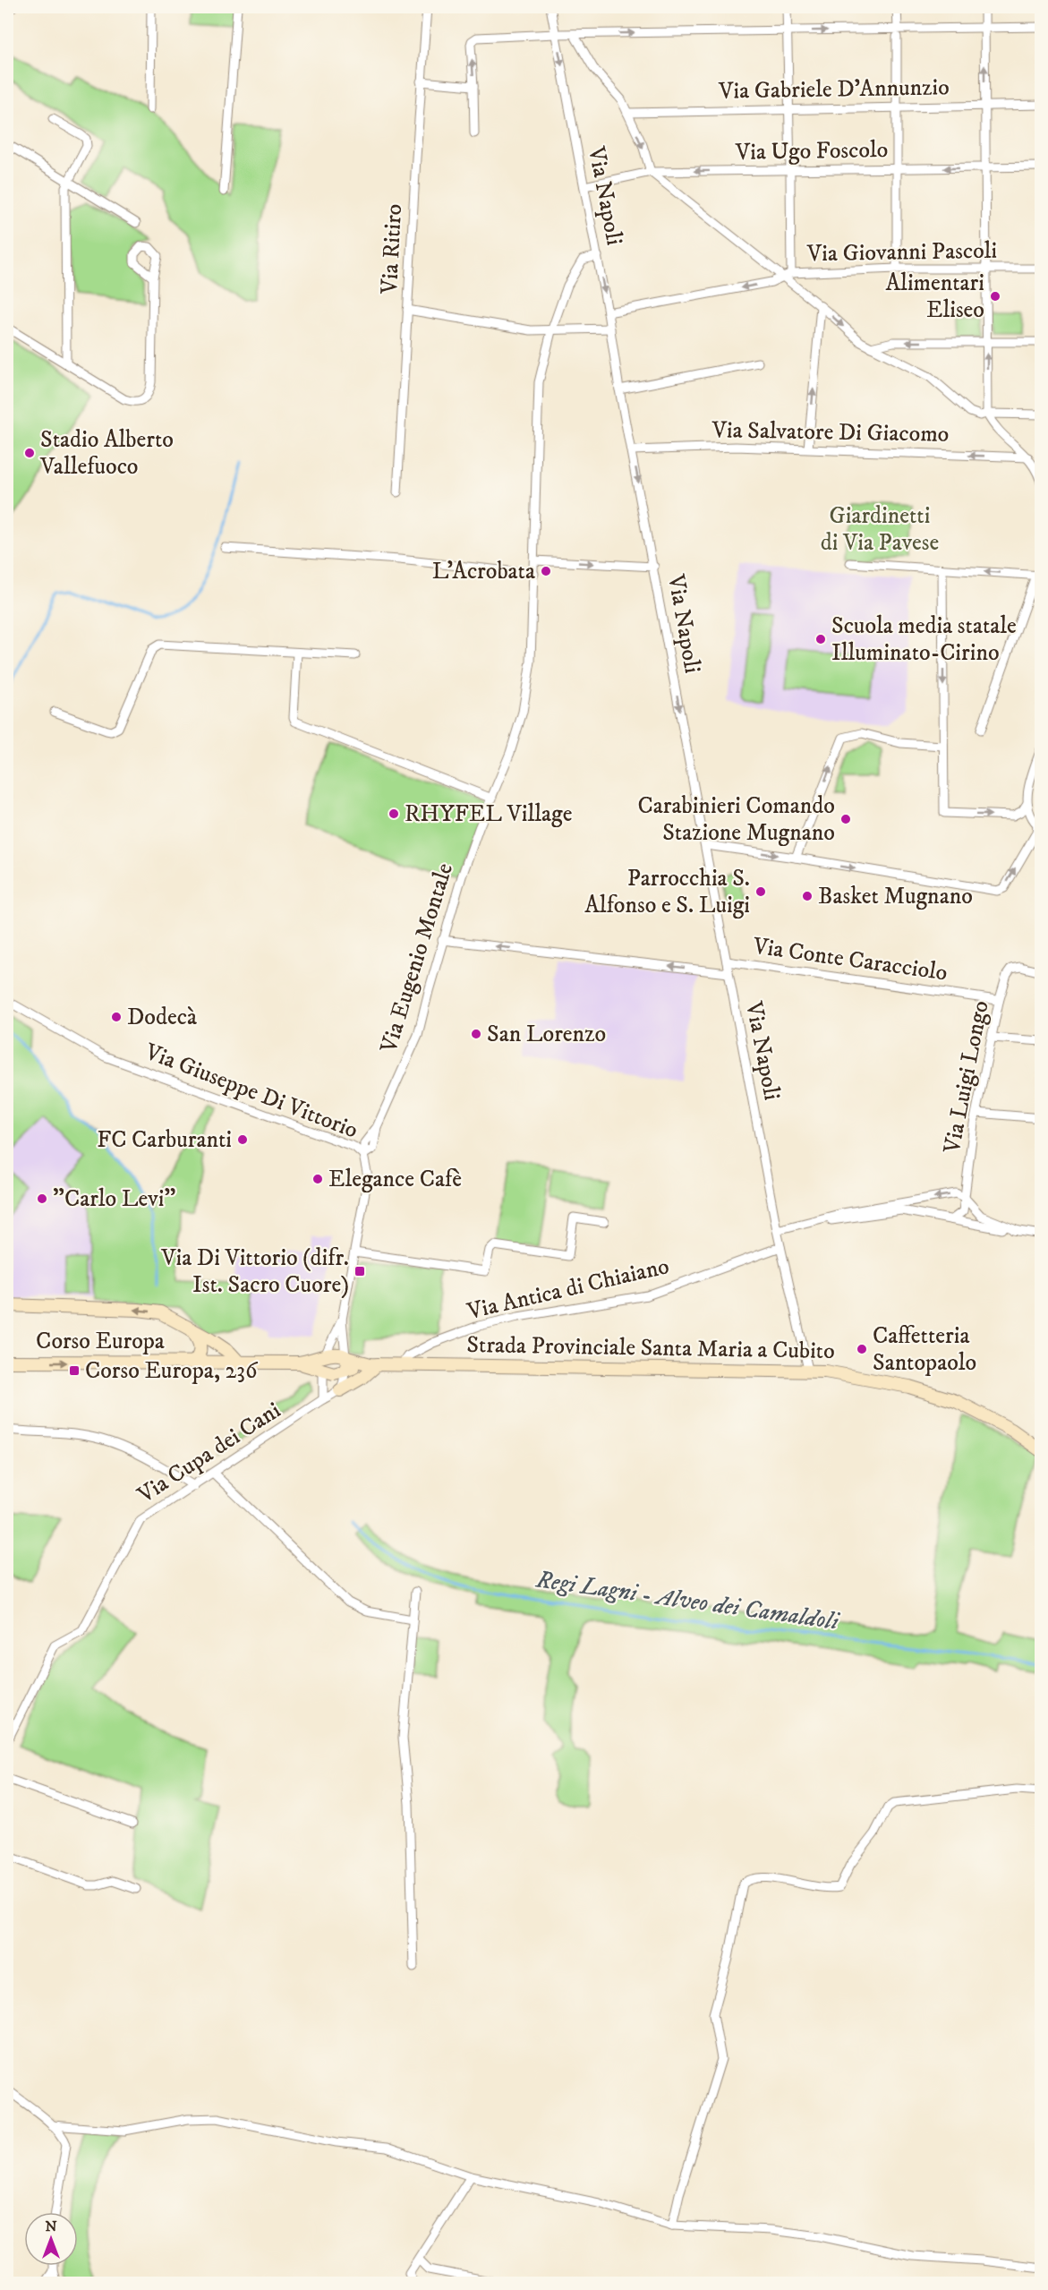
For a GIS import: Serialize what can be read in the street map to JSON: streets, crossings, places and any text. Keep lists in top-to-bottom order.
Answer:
{
  "streets": {
    "main road": ["Corso Europa", "Strada Provinciale Santa Maria a Cubito"],
    "street": [
      "Via Gabriele D'Annunzio",
      "Via Ugo Foscolo",
      "Via Napoli",
      "Via Ritiro",
      "Via Giovanni Pascoli",
      "Via Salvatore Di Giacomo",
      "Via Eugenio Montale",
      "Via Conte Caracciolo",
      "Via Luigi Longo",
      "Via Giuseppe Di Vittorio",
      "Via Antica di Chiaiano",
      "Via Cupa dei Cani"
    ]
  },
  "crossings": [
    ["Via Ugo Foscolo", "Via Napoli"],
    ["Via Napoli", "Via Giovanni Pascoli"],
    ["Via Napoli", "Via Salvatore Di Giacomo"],
    ["Via Napoli", "Via Eugenio Montale"],
    ["Via Napoli", "Via Conte Caracciolo"],
    ["Via Napoli", "Via Antica di Chiaiano"],
    ["Via Napoli", "Strada Provinciale Santa Maria a Cubito"],
    ["Via Eugenio Montale", "Via Giuseppe Di Vittorio"],
    ["Via Conte Caracciolo", "Via Luigi Longo"],
    ["Via Giuseppe Di Vittorio", "Corso Europa"],
    ["Via Giuseppe Di Vittorio", "Strada Provinciale Santa Maria a Cubito"],
    ["Via Antica di Chiaiano", "Strada Provinciale Santa Maria a Cubito"]
  ],
  "one_way": [
    "Via Ugo Foscolo",
    "Via Napoli",
    "Via Giovanni Pascoli",
    "Via Salvatore Di Giacomo"
  ],
  "water": ["Regi Lagni - Alveo dei Camaldoli"],
  "parks": ["Giardinetti di Via Pavese"],
  "places": {
    "other": [
      "Alimentari Eliseo",
      "Stadio Alberto Vallefuoco",
      "L'Acrobata",
      "Scuola media statale Illuminato-Cirino",
      "RHYFEL Village",
      "Carabinieri Comando Stazione Mugnano",
      "Parrocchia S. Alfonso e S. Luigi",
      "Basket Mugnano",
      "Dodecà",
      "San Lorenzo",
      "FC Carburanti",
      "Elegance Cafè",
      "\"Carlo Levi\"",
      "Caffetteria Santopaolo"
    ],
    "transit": ["Via Di Vittorio (difr. Ist. Sacro Cuore)", "Corso Europa, 236"]
  },
  "north": "top"
}
